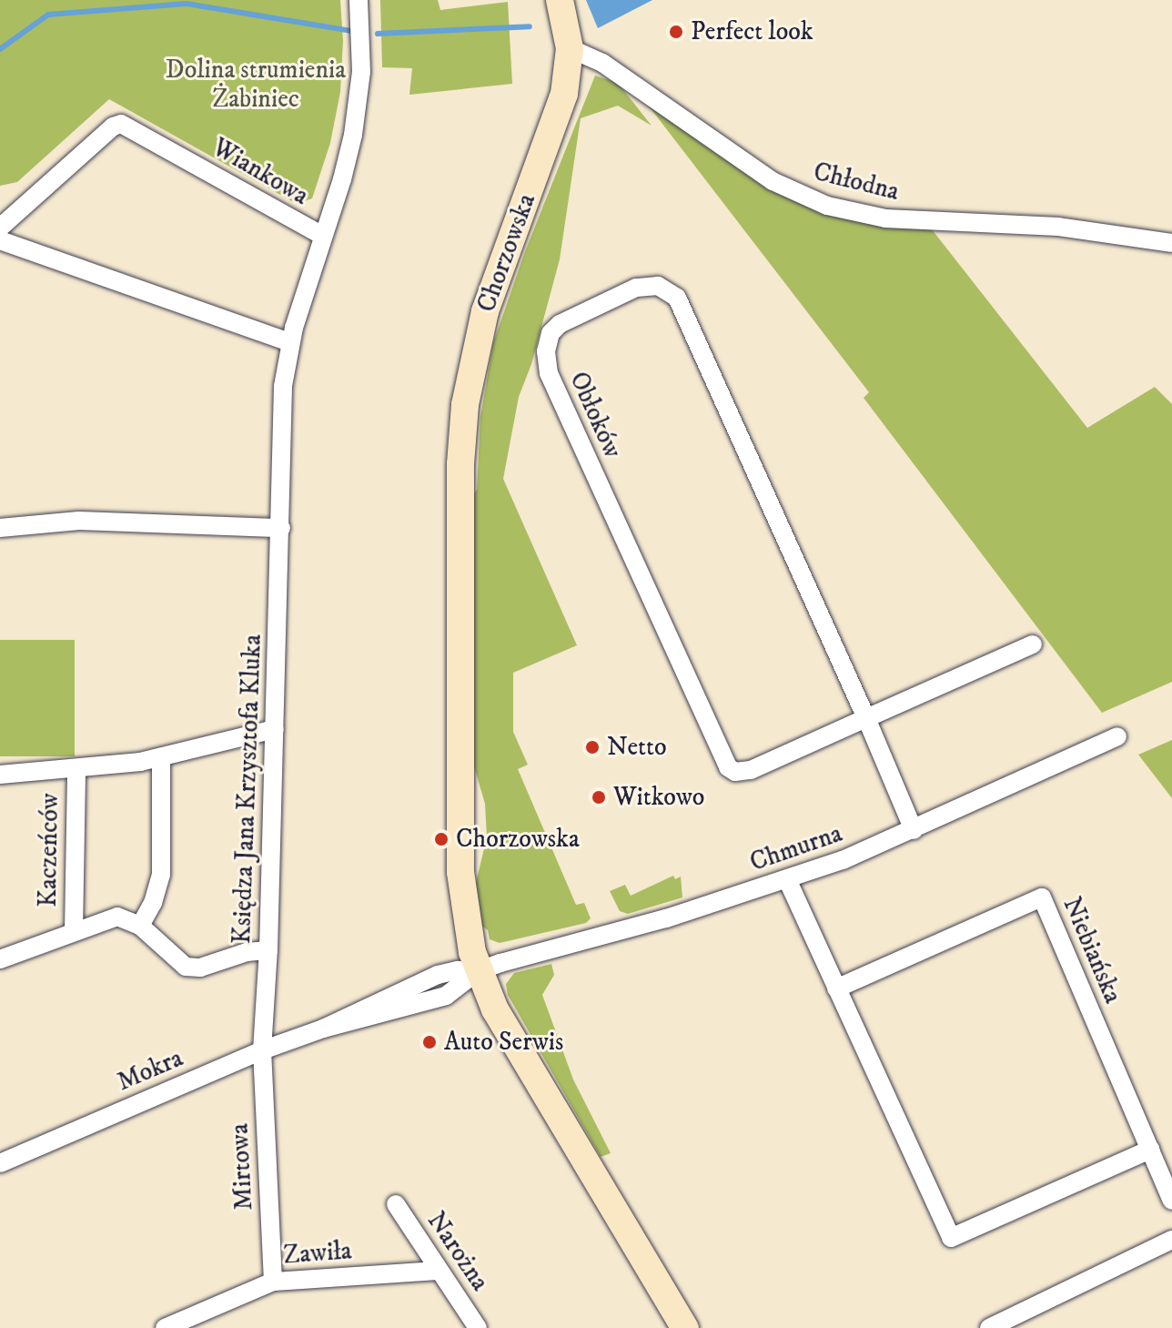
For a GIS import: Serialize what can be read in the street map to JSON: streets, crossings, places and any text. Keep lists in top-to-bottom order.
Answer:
{
  "streets": {
    "street": [
      "Wiankowa",
      "Chłodna",
      "Chorzowska",
      "Obłoków",
      "Księdza Jana Krzysztofa Kluka",
      "Chmurna",
      "Kaczeńców",
      "Niebiańska",
      "Mokra",
      "Mirtowa",
      "Narożna",
      "Zawiła"
    ]
  },
  "crossings": [
    ["Wiankowa", "Księdza Jana Krzysztofa Kluka"],
    ["Chłodna", "Chorzowska"],
    ["Chorzowska", "Chmurna"],
    ["Chorzowska", "Mokra"],
    ["Obłoków", "Chmurna"],
    ["Księdza Jana Krzysztofa Kluka", "Kaczeńców"],
    ["Księdza Jana Krzysztofa Kluka", "Mokra"],
    ["Księdza Jana Krzysztofa Kluka", "Mirtowa"],
    ["Chmurna", "Mokra"],
    ["Mokra", "Mirtowa"],
    ["Mirtowa", "Zawiła"],
    ["Narożna", "Zawiła"]
  ],
  "parks": ["Dolina strumienia Żabiniec"],
  "places": [
    "Perfect look",
    "Netto",
    "Witkowo",
    "Chorzowska",
    "Auto Serwis"
  ]
}
